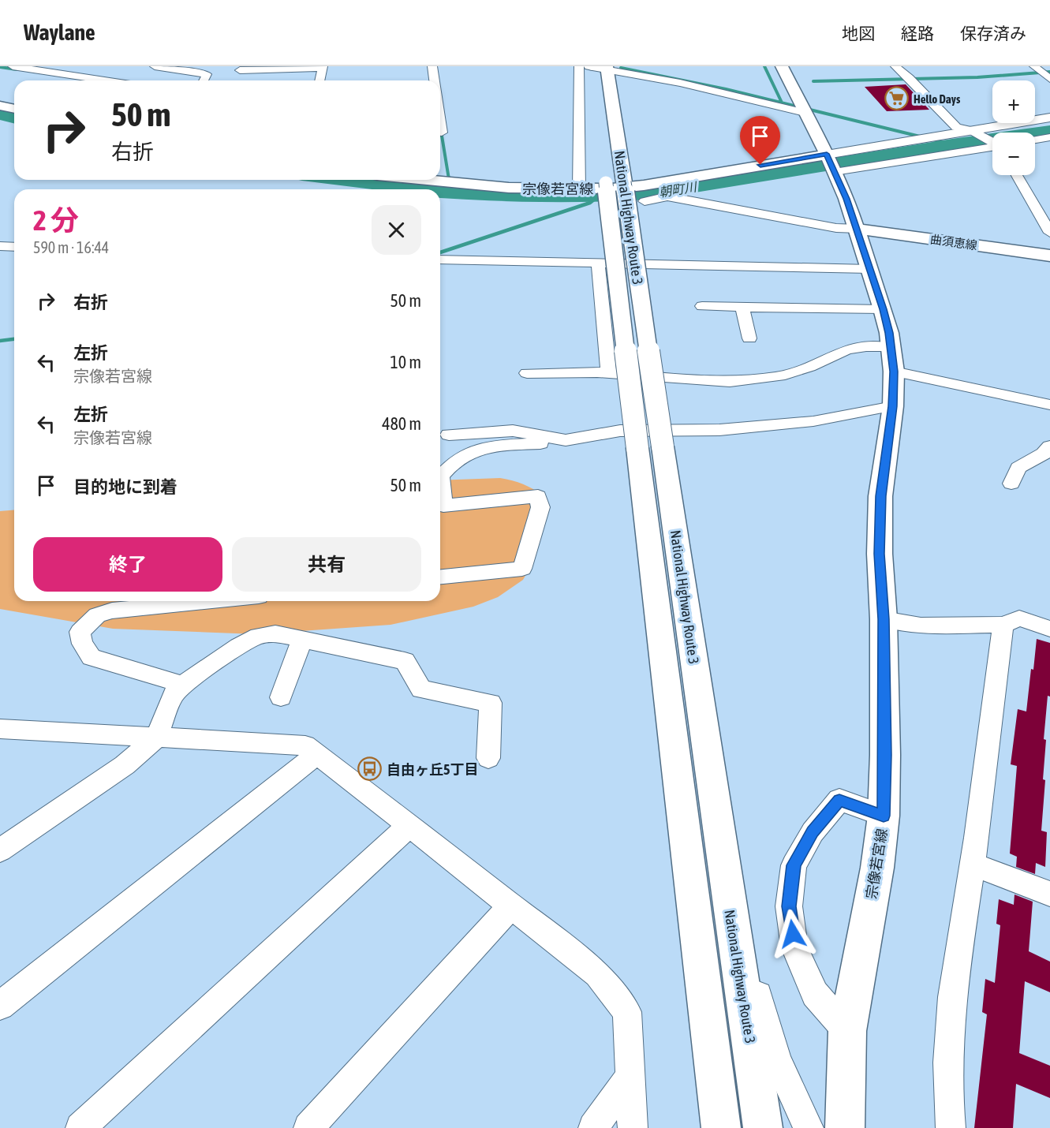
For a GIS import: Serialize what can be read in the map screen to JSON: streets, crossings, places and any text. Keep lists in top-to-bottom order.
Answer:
{
  "streets": {
    "main road": ["宗像若宮線", "National Highway Route 3", "曲須恵線"]
  },
  "crossings": [
    ["宗像若宮線", "曲須恵線"]
  ],
  "water": ["朝町川"],
  "places": {
    "supermarket": ["Hello Days"],
    "bus stop": ["自由ヶ丘5丁目"]
  },
  "page": {
    "header": "Waylane",
    "nav": ["地図", "経路", "保存済み"],
    "map_buttons": ["+", "−"],
    "turn": ["50 m", "右折"],
    "heading": ["2 分", "590 m · 16:44"],
    "list": [
      {
        "name": "右折",
        "value": "50 m"
      },
      {
        "name": "左折",
        "note": "宗像若宮線",
        "value": "10 m"
      },
      {
        "name": "左折",
        "note": "宗像若宮線",
        "value": "480 m"
      },
      {
        "name": "目的地に到着",
        "value": "50 m"
      }
    ],
    "buttons": ["終了", "共有"]
  }
}
